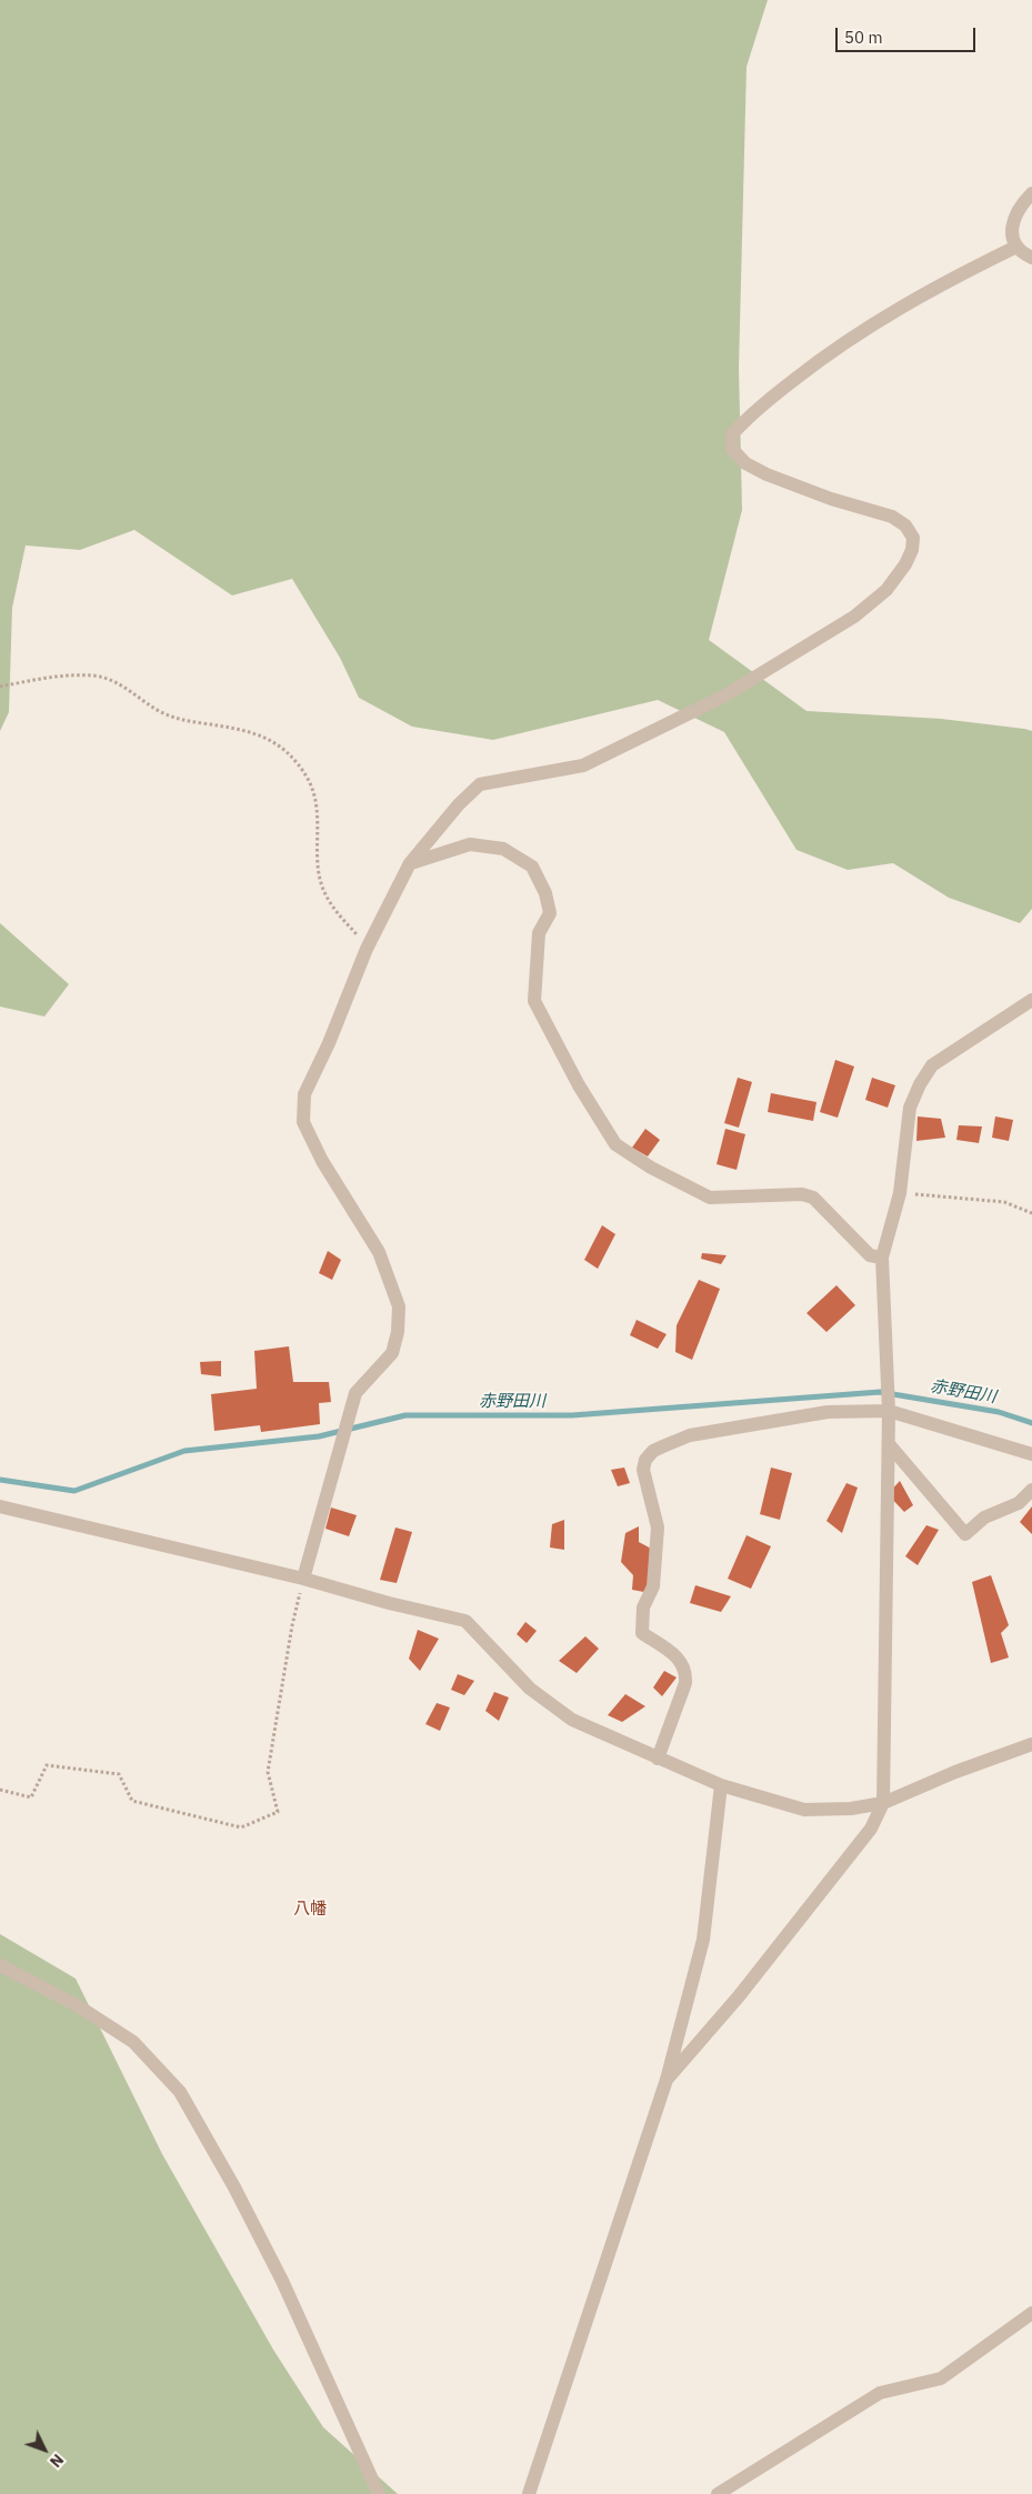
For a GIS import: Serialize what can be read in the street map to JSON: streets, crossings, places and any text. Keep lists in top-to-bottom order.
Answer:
{
  "districts": ["八幡"],
  "water": ["赤野田川"],
  "scale_bar": "50 m",
  "north": "bottom right"
}
